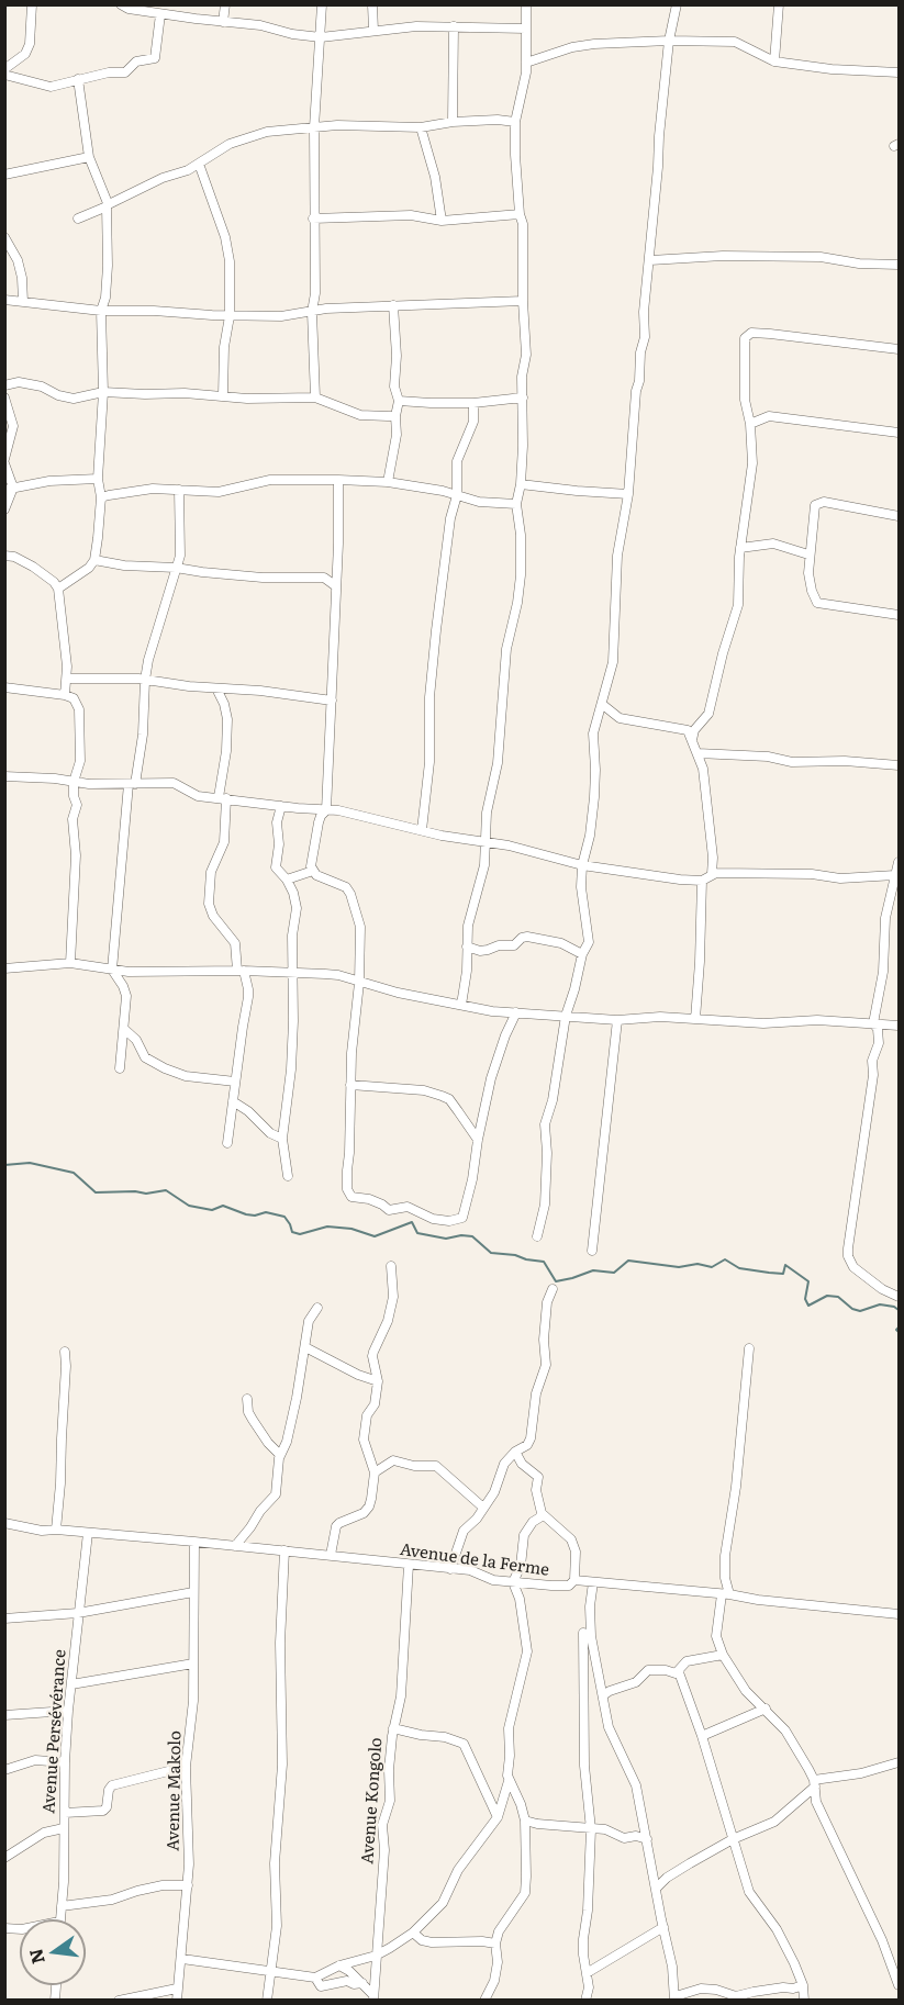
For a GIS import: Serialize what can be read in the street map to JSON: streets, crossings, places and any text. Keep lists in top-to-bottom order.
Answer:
{
  "streets": {
    "street": [
      "Avenue de la Ferme",
      "Avenue Persévérance",
      "Avenue Makolo",
      "Avenue Kongolo"
    ]
  },
  "crossings": [
    ["Avenue de la Ferme", "Avenue Persévérance"],
    ["Avenue de la Ferme", "Avenue Makolo"],
    ["Avenue de la Ferme", "Avenue Kongolo"]
  ],
  "north": "left"
}
